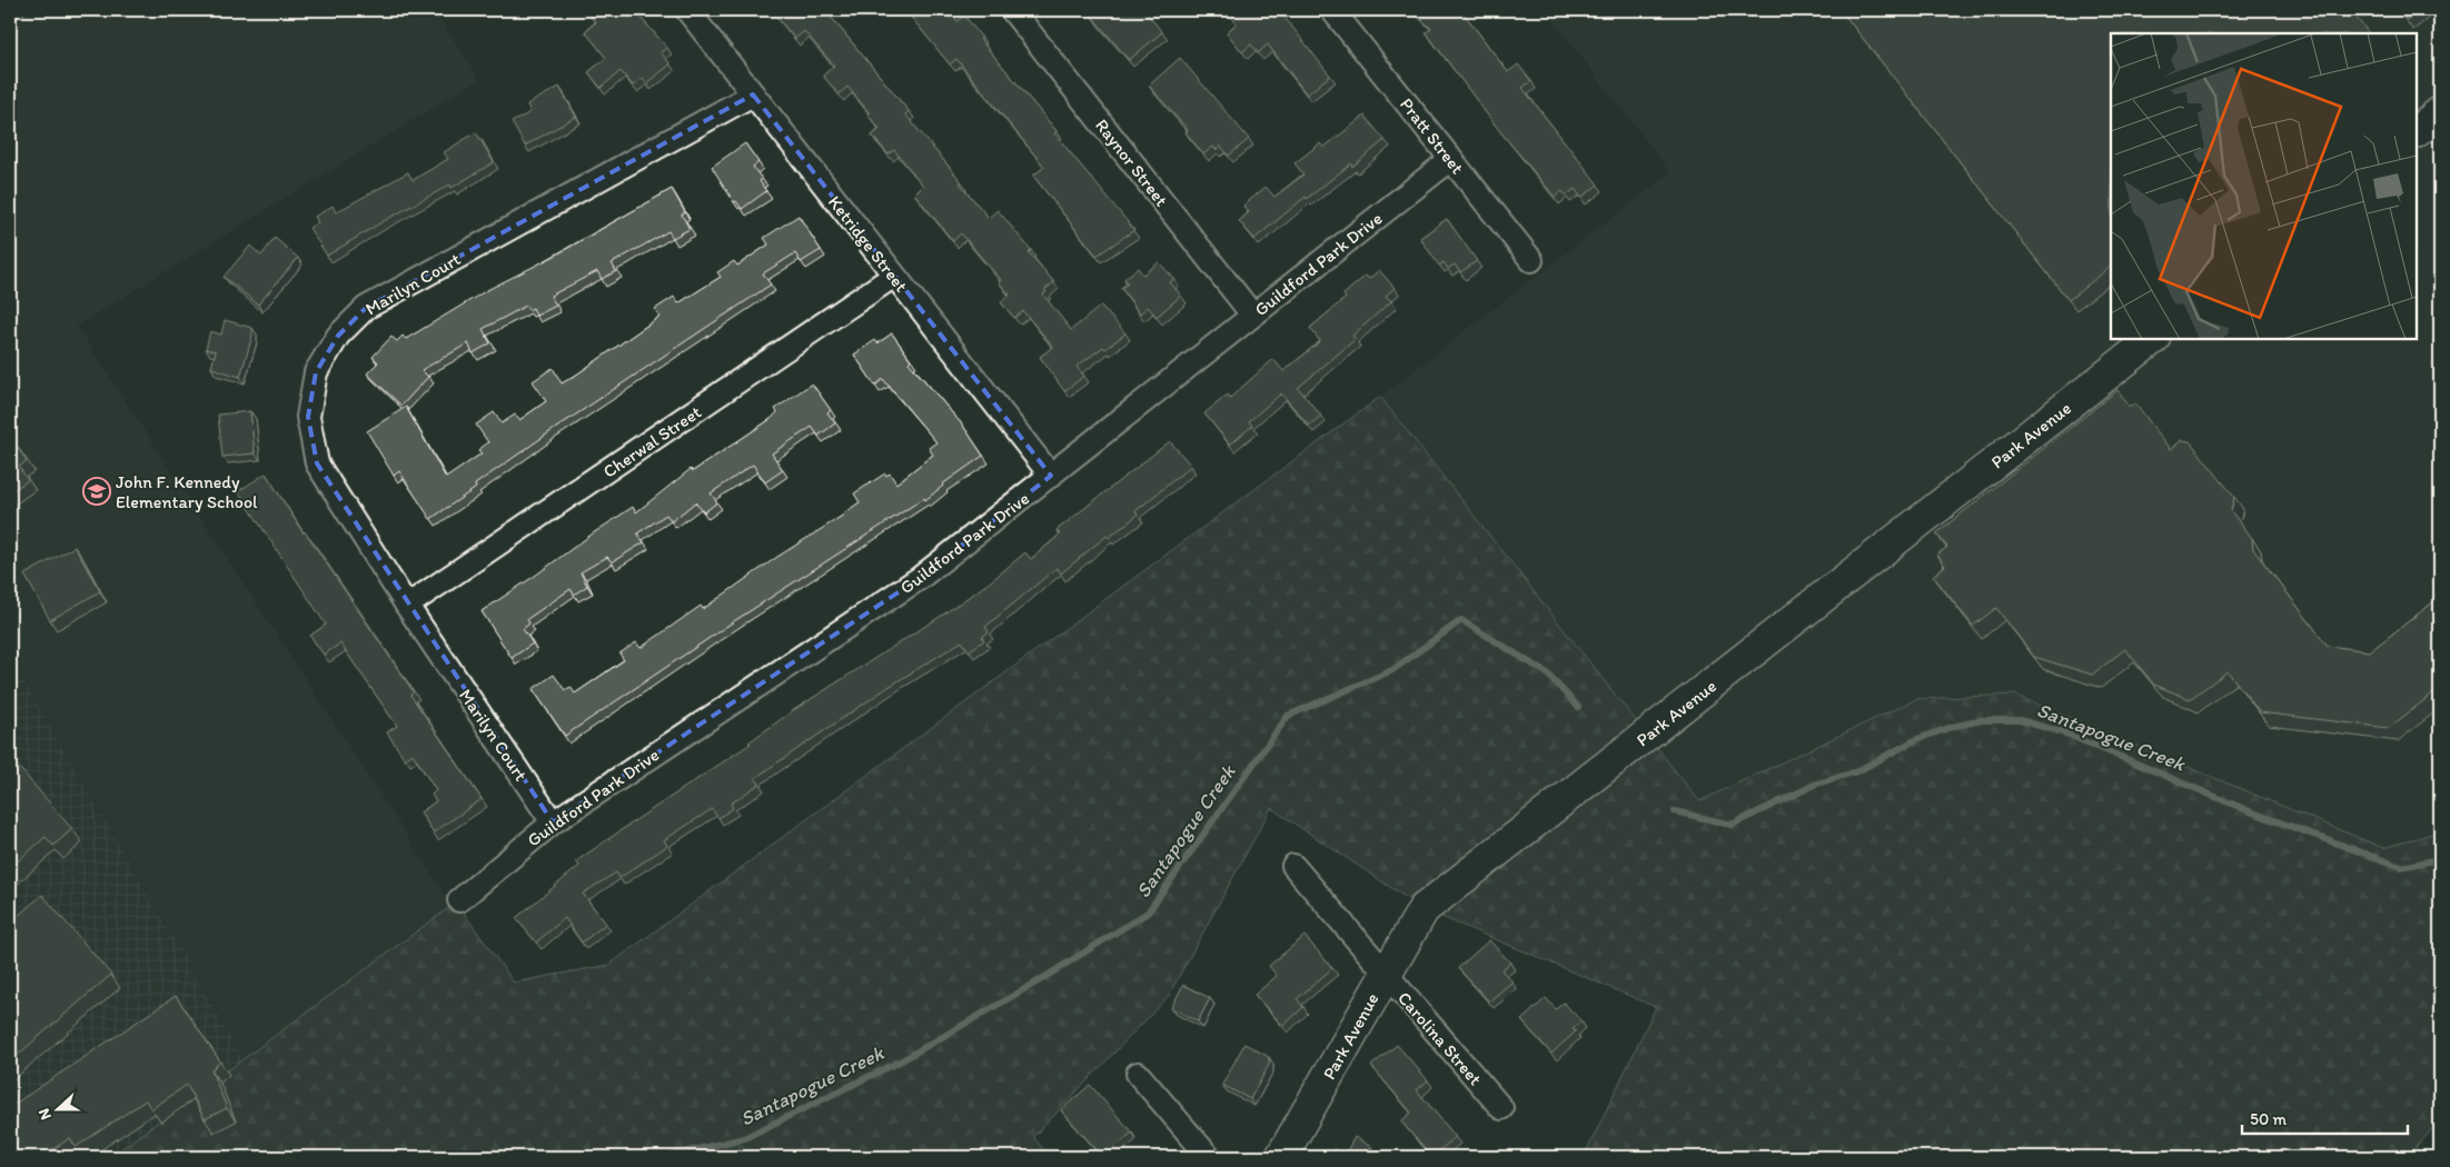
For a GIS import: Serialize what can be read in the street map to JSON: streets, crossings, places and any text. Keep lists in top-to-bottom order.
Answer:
{
  "streets": {
    "street": [
      "Pratt Street",
      "Raynor Street",
      "Ketridge Street",
      "Guildford Park Drive",
      "Marilyn Court",
      "Park Avenue",
      "Cherwal Street",
      "Carolina Street"
    ]
  },
  "crossings": [
    ["Pratt Street", "Guildford Park Drive"],
    ["Raynor Street", "Guildford Park Drive"],
    ["Ketridge Street", "Guildford Park Drive"],
    ["Ketridge Street", "Marilyn Court"],
    ["Ketridge Street", "Cherwal Street"],
    ["Guildford Park Drive", "Marilyn Court"],
    ["Marilyn Court", "Cherwal Street"],
    ["Park Avenue", "Carolina Street"]
  ],
  "water": ["Santapogue Creek"],
  "places": {
    "school or university": ["John F. Kennedy Elementary School"]
  },
  "scale_bar": "50 m",
  "north": "left"
}
